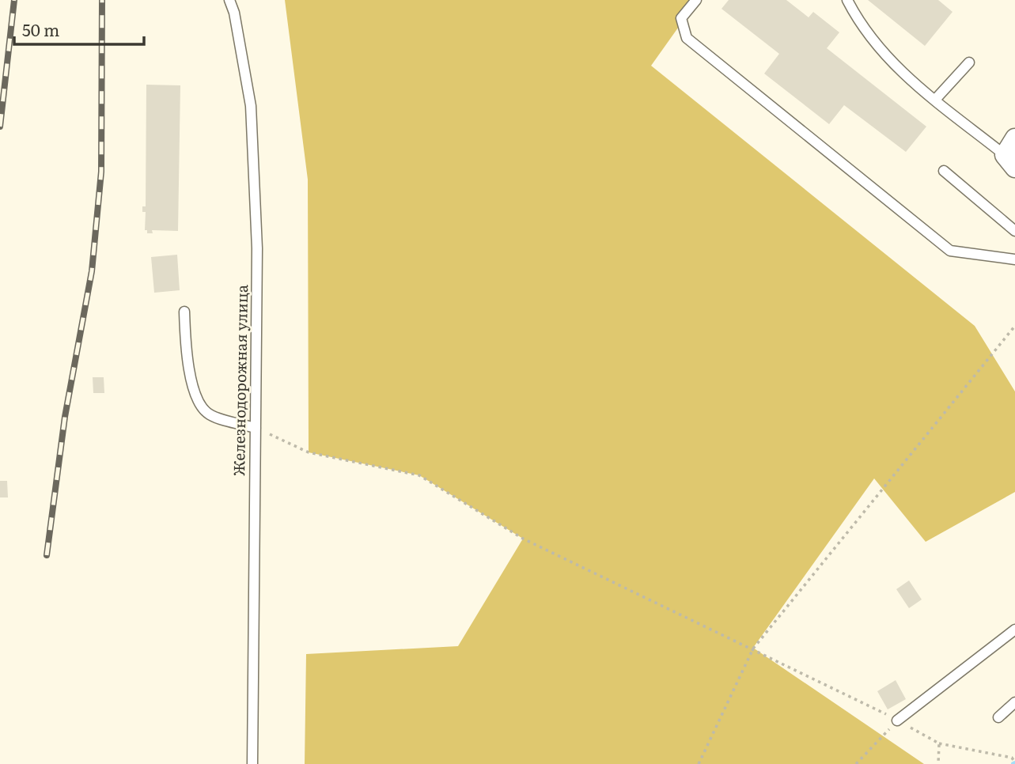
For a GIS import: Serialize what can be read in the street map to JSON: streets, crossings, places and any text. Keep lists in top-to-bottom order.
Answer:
{
  "streets": {
    "lane": ["Железнодорожная улица"]
  },
  "scale_bar": "50 m"
}
